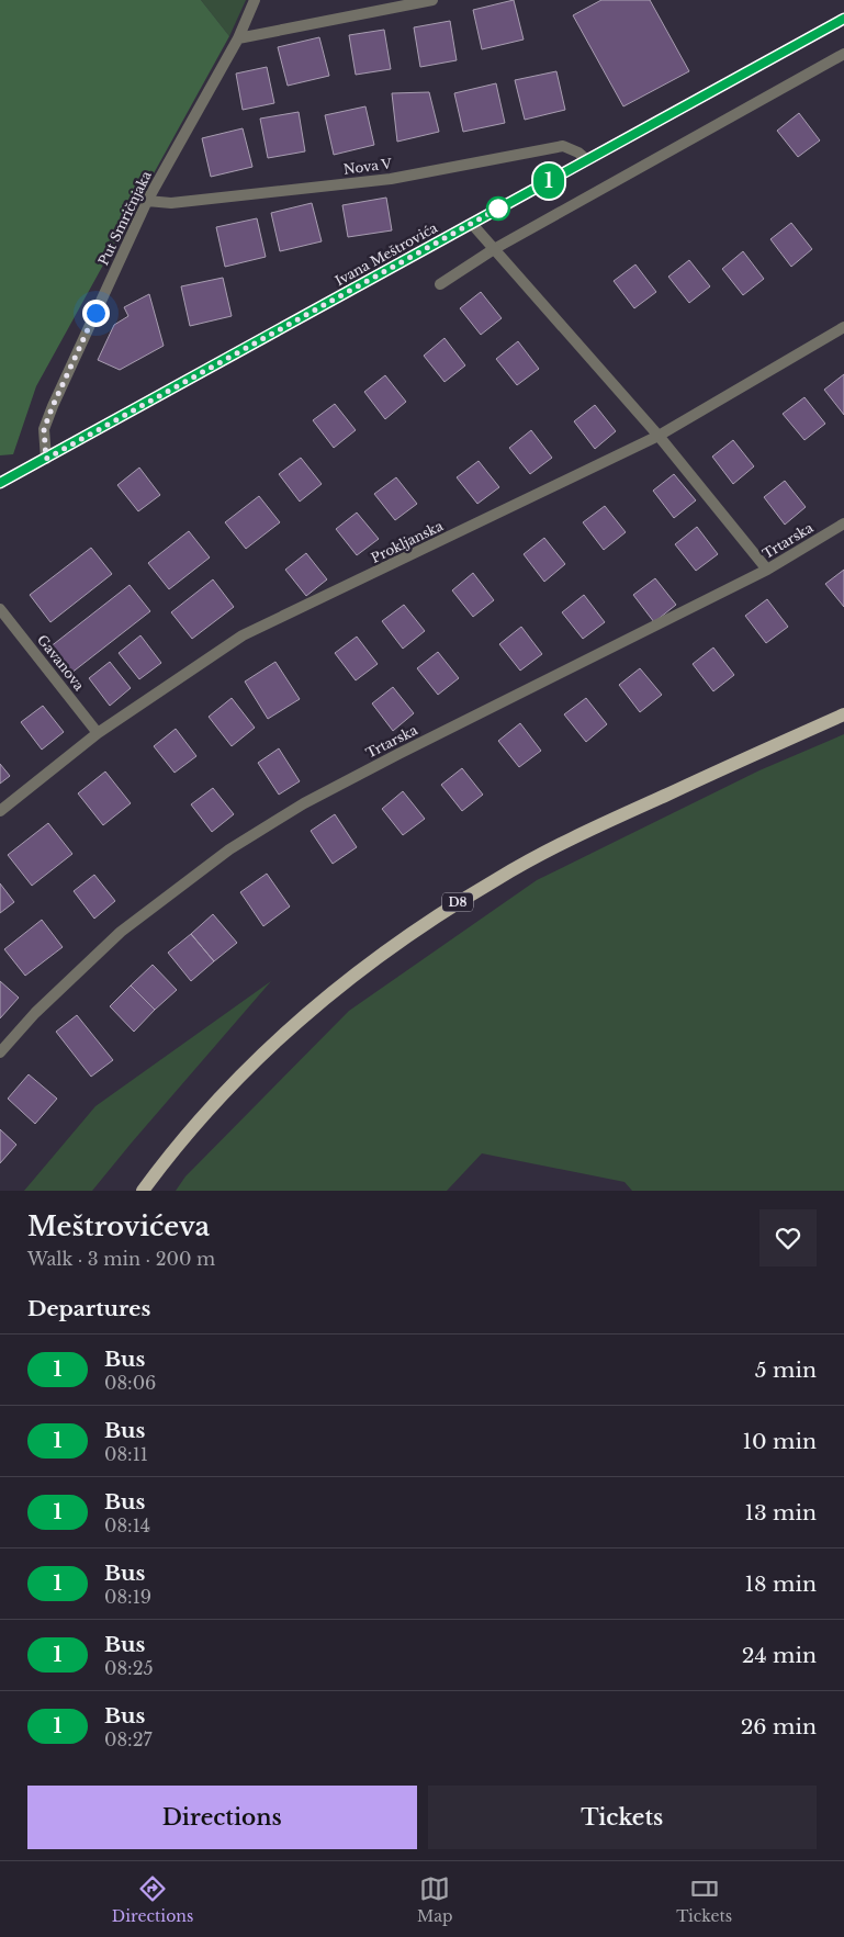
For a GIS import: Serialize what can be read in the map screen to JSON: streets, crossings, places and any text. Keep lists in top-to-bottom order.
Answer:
{
  "streets": {
    "main road": ["D8"],
    "street": [
      "Nova V",
      "Put Smričnjaka",
      "Ivana Meštrovića",
      "Trtarska",
      "Prokljanska",
      "Gavanova"
    ]
  },
  "crossings": [
    ["Nova V", "Put Smričnjaka"],
    ["Nova V", "Ivana Meštrovića"],
    ["Put Smričnjaka", "Ivana Meštrovića"],
    ["Prokljanska", "Gavanova"]
  ],
  "lines": ["bus line 1"],
  "page": {
    "on_map": "1",
    "heading": [
      ["Meštrovićeva", "Walk · 3 min · 200 m"],
      "Departures"
    ],
    "list": [
      {
        "mark": "1",
        "name": "Bus",
        "note": "08:06",
        "value": "5 min"
      },
      {
        "mark": "1",
        "name": "Bus",
        "note": "08:11",
        "value": "10 min"
      },
      {
        "mark": "1",
        "name": "Bus",
        "note": "08:14",
        "value": "13 min"
      },
      {
        "mark": "1",
        "name": "Bus",
        "note": "08:19",
        "value": "18 min"
      },
      {
        "mark": "1",
        "name": "Bus",
        "note": "08:25",
        "value": "24 min"
      },
      {
        "mark": "1",
        "name": "Bus",
        "note": "08:27",
        "value": "26 min"
      }
    ],
    "buttons": ["Directions", "Tickets"],
    "tabs": ["Directions", "Map", "Tickets"]
  }
}
